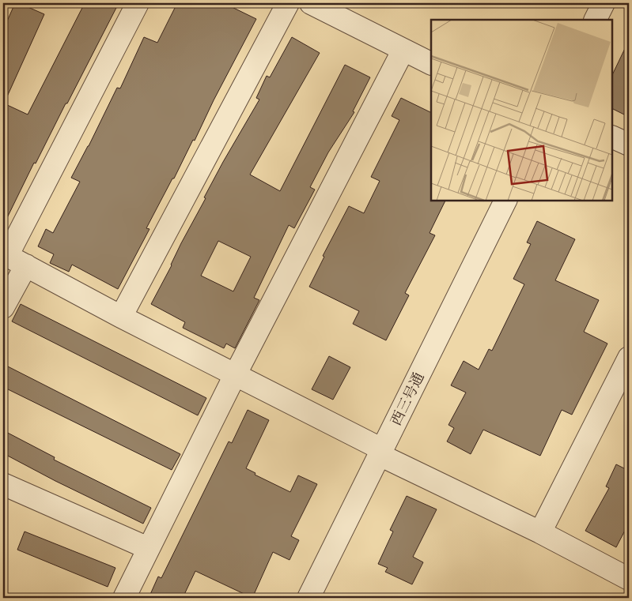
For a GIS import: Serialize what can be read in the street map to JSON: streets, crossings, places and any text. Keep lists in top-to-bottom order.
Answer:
{
  "streets": {
    "street": ["西三号通"]
  }
}
